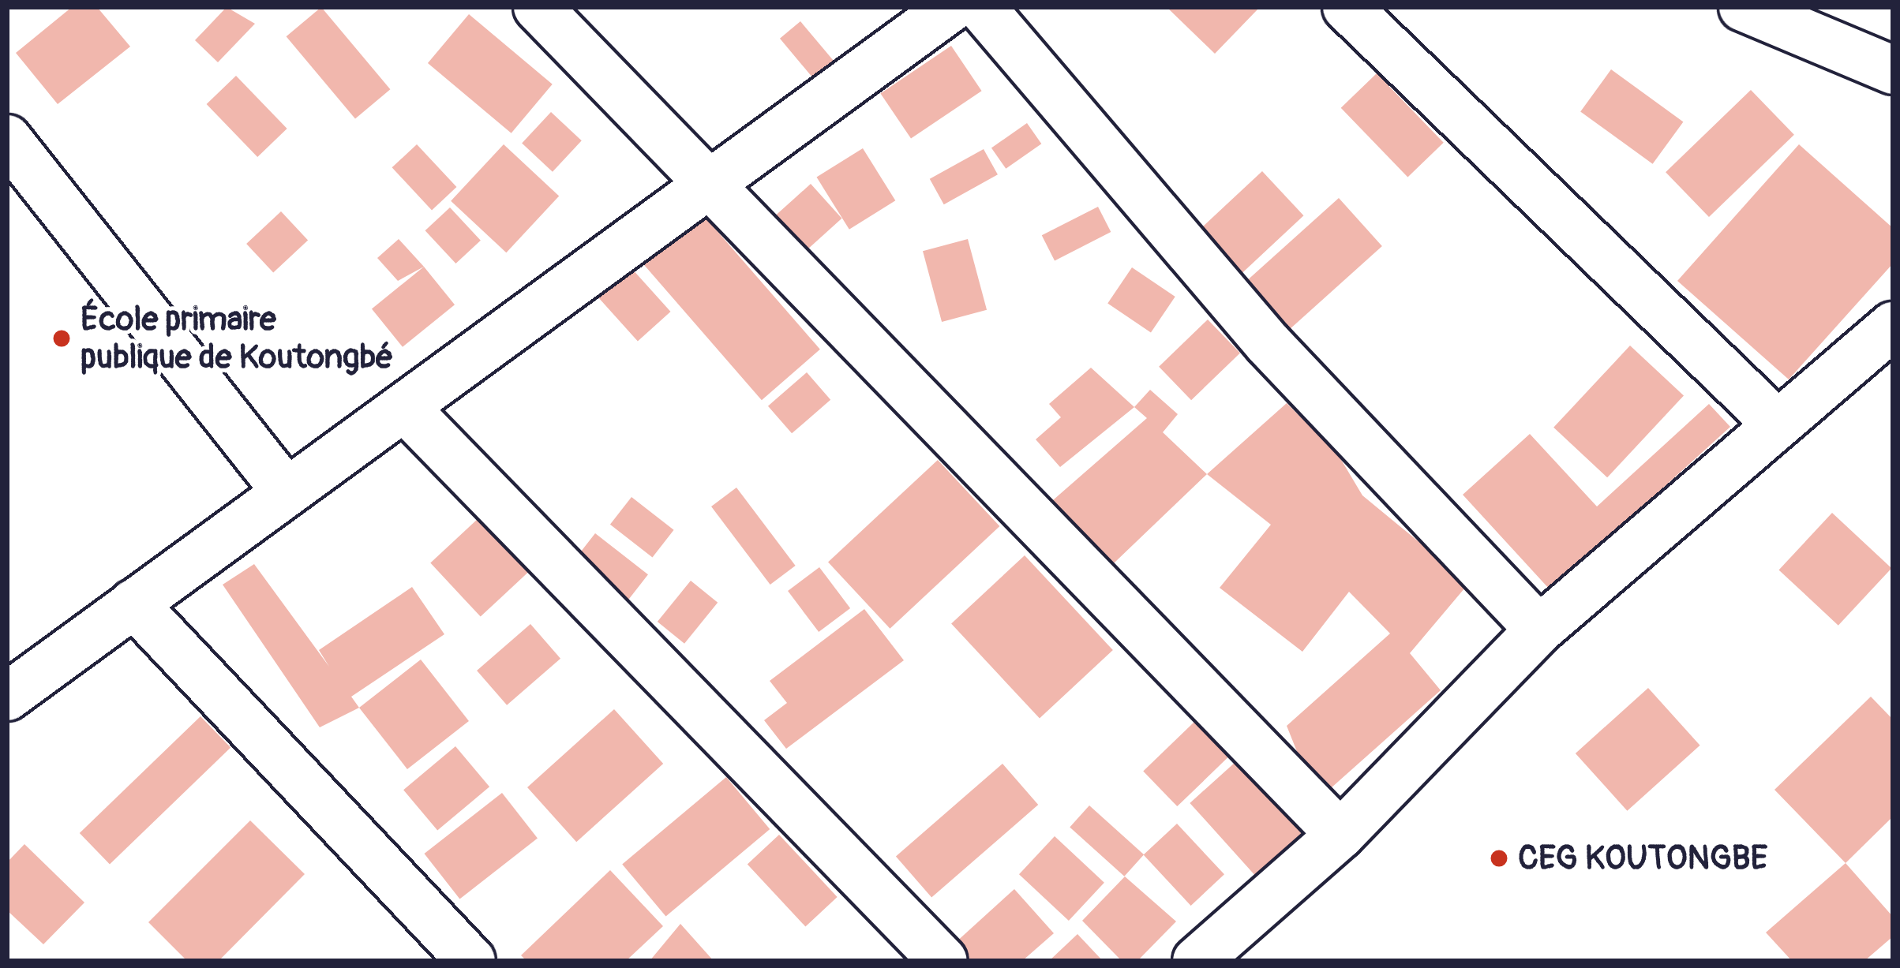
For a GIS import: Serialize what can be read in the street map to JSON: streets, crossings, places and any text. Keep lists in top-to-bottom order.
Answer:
{
  "places": ["École primaire publique de Koutongbé", "CEG KOUTONGBE"]
}
